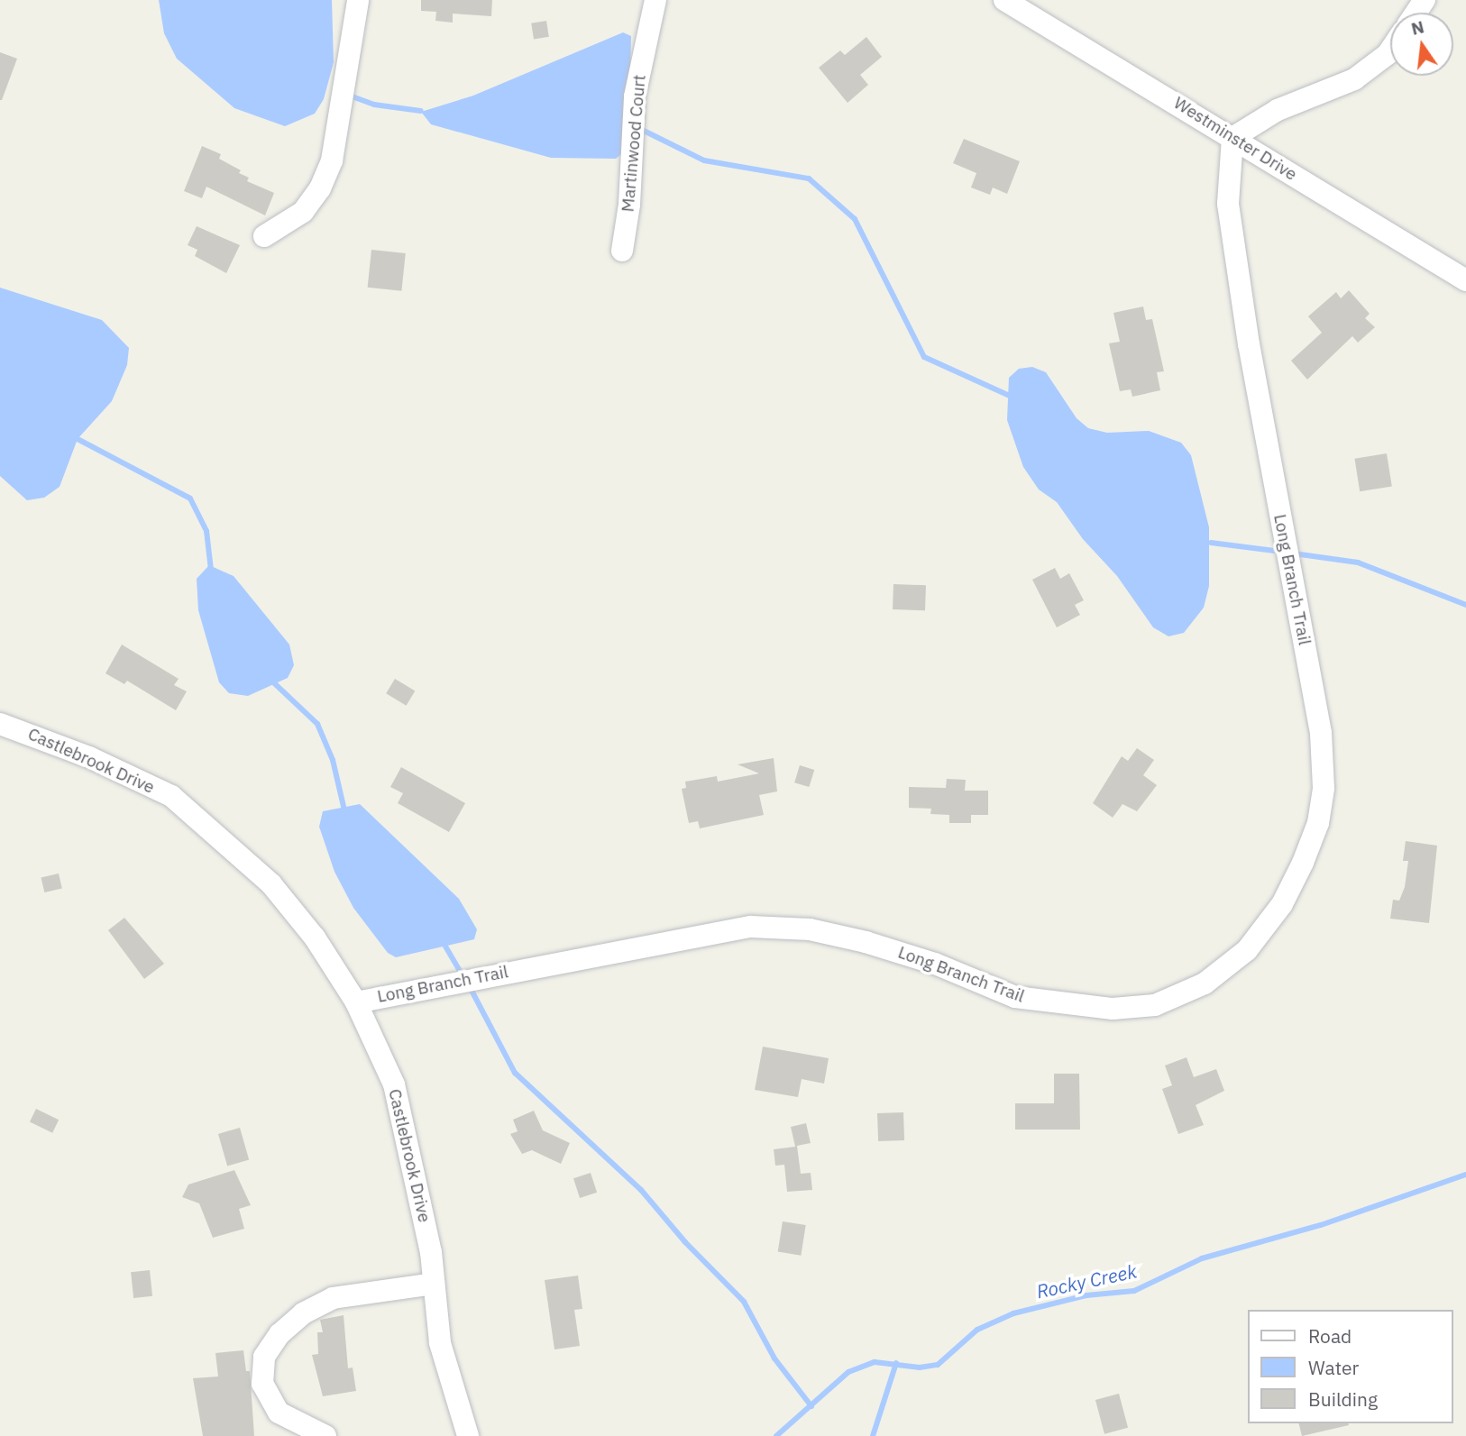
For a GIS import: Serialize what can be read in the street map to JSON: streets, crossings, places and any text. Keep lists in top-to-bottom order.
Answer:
{
  "streets": {
    "street": [
      "Westminster Drive",
      "Martinwood Court",
      "Long Branch Trail",
      "Castlebrook Drive"
    ]
  },
  "crossings": [
    ["Westminster Drive", "Long Branch Trail"],
    ["Long Branch Trail", "Castlebrook Drive"]
  ],
  "water": ["Rocky Creek"],
  "legend": ["Road", "Water", "Building"],
  "north": "top"
}
